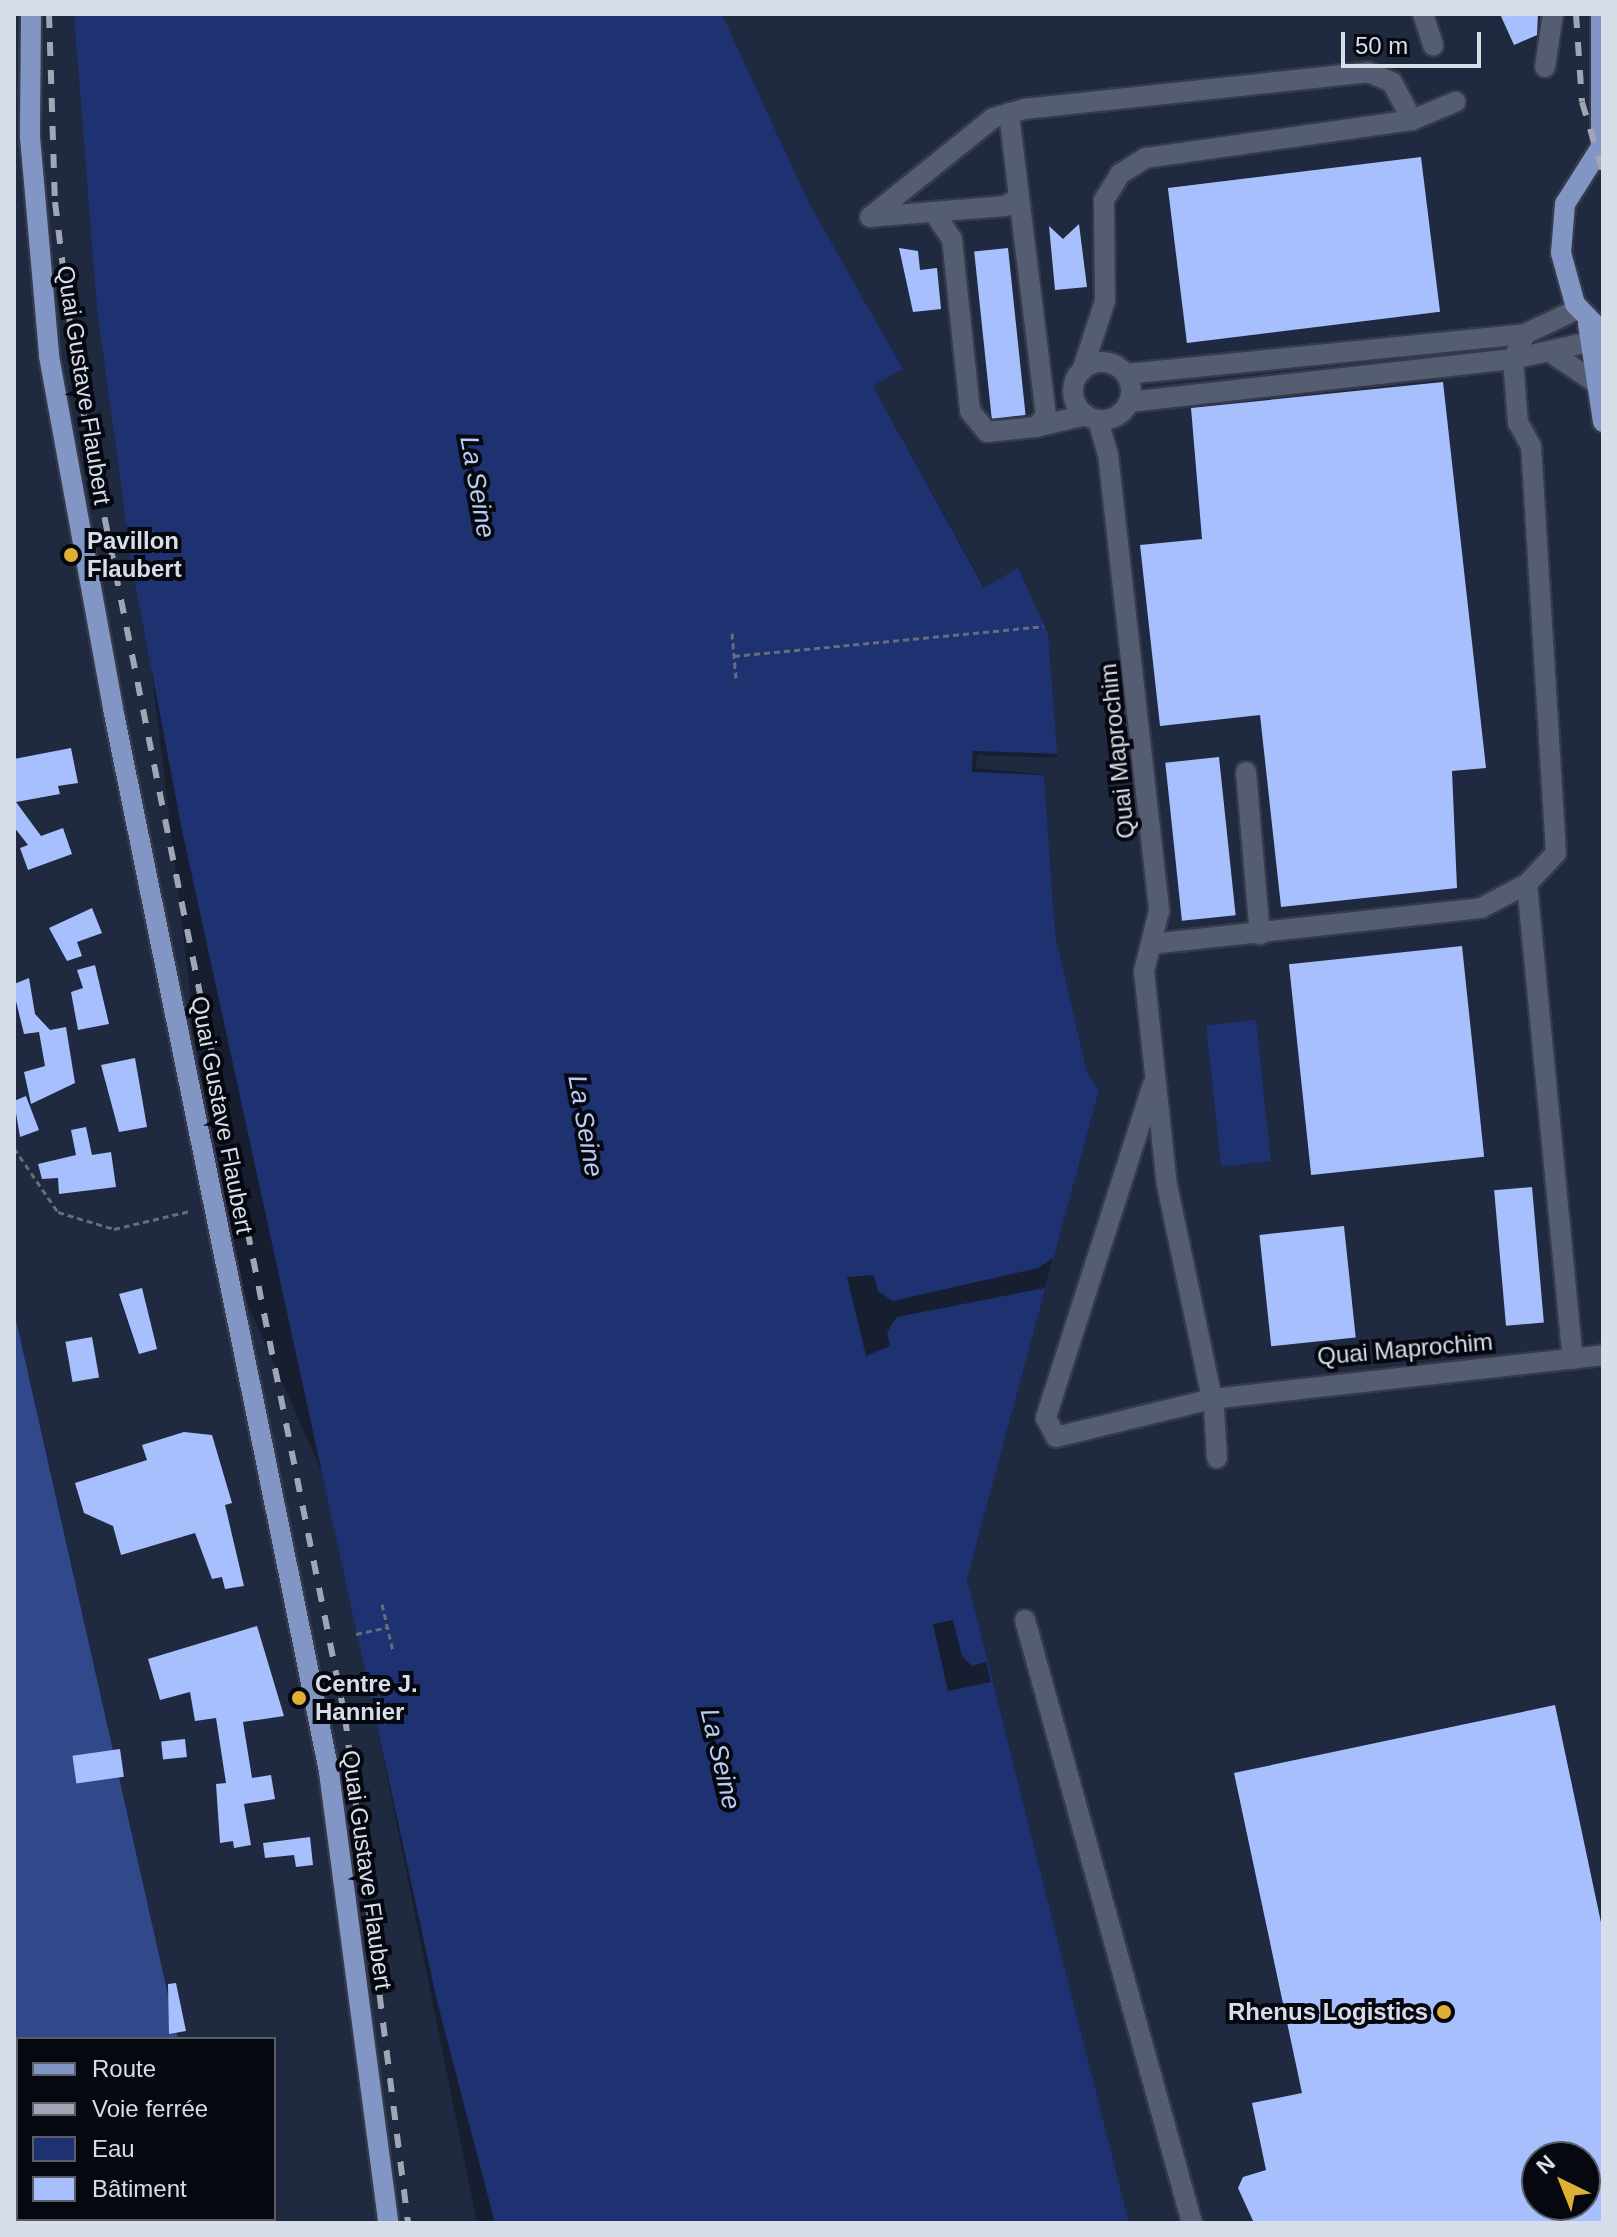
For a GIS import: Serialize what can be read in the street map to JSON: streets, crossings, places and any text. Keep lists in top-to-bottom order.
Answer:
{
  "streets": {
    "main road": ["Quai Gustave Flaubert"],
    "lane": ["Quai Maprochim"]
  },
  "water": ["La Seine"],
  "places": ["Pavillon Flaubert", "Centre J. Hannier", "Rhenus Logistics"],
  "legend": [
    "Route",
    "Voie ferrée",
    "Eau",
    "Bâtiment"
  ],
  "scale_bar": "50 m",
  "north": "top left"
}
